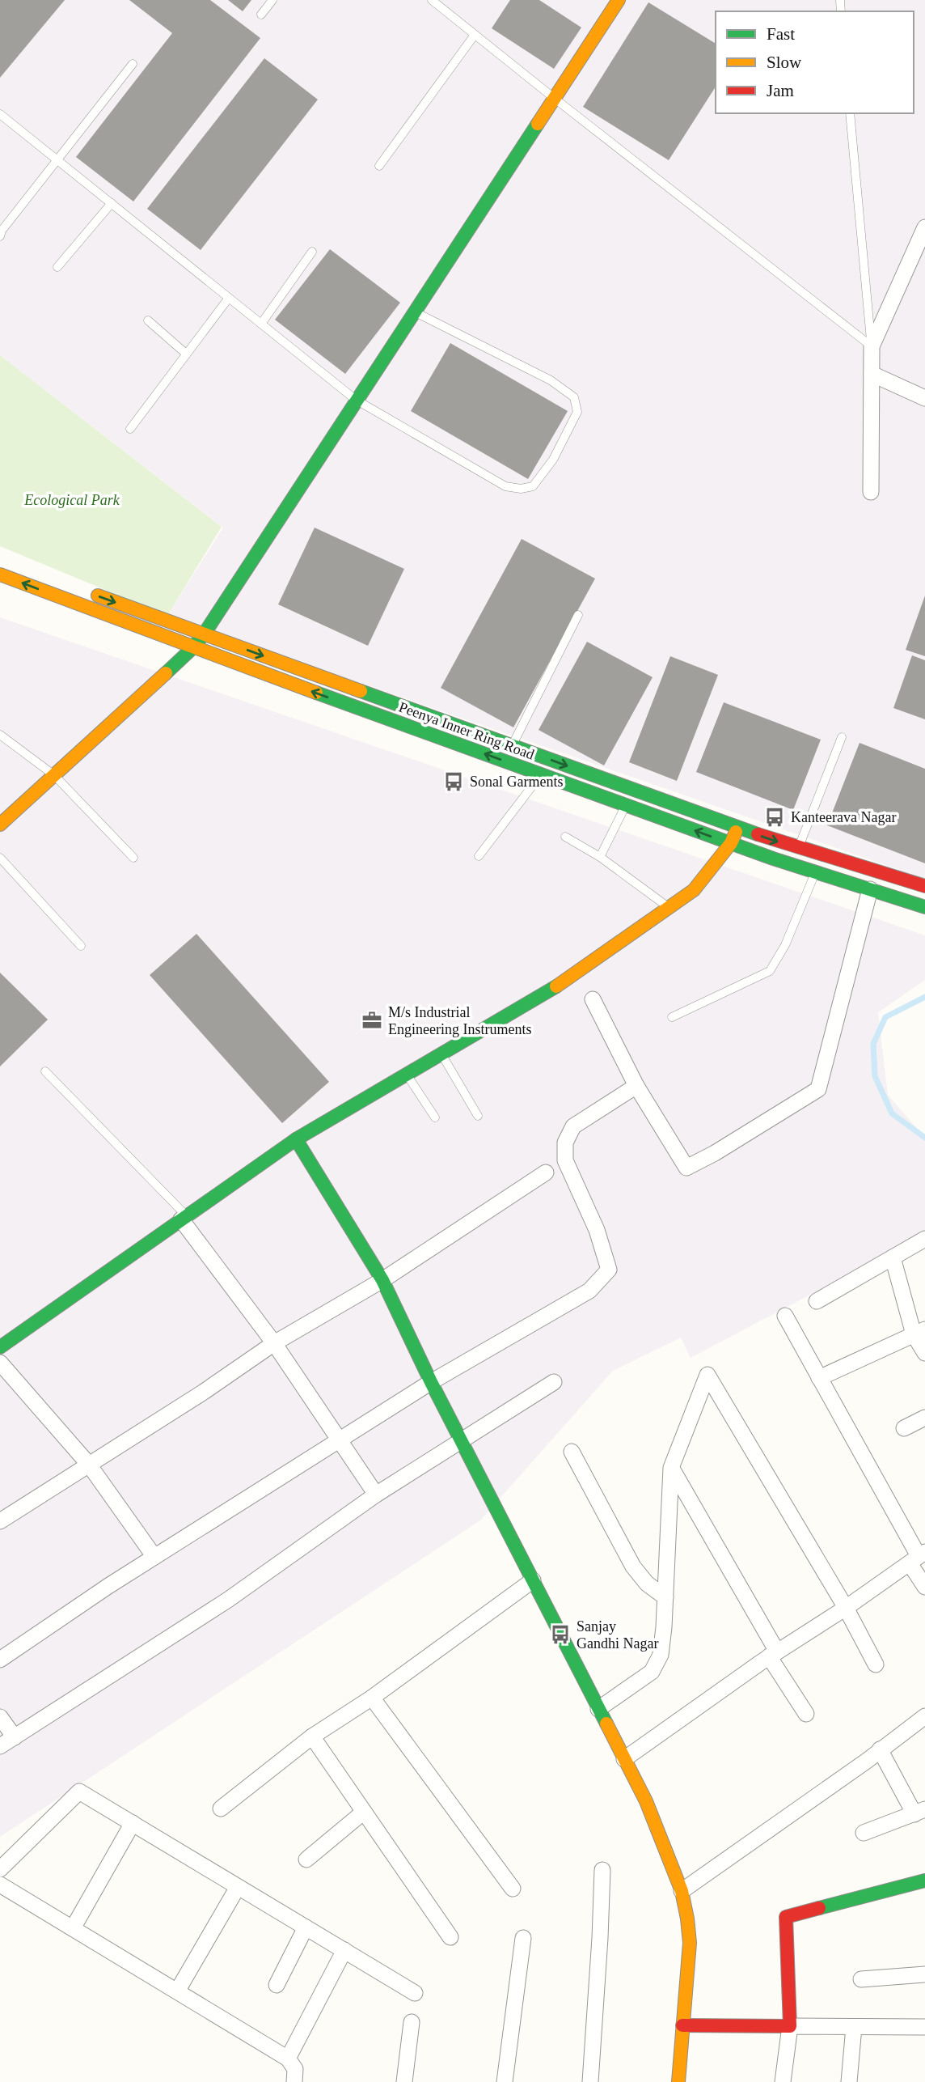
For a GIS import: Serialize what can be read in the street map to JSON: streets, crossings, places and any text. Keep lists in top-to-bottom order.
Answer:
{
  "streets": {
    "street": ["Peenya Inner Ring Road"]
  },
  "parks": ["Ecological Park"],
  "places": {
    "bus stop": ["Sonal Garments", "Kanteerava Nagar", "Sanjay Gandhi Nagar"],
    "office": ["M/s Industrial Engineering Instruments"]
  },
  "legend": ["Fast", "Slow", "Jam"]
}
